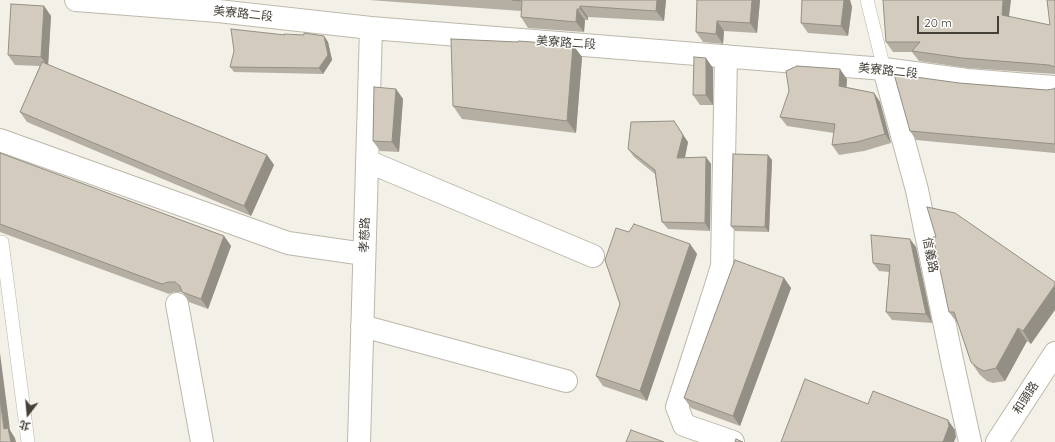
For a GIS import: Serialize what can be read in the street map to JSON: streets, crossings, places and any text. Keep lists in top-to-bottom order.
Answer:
{
  "streets": {
    "street": [
      "美寮路二段",
      "孝慈路",
      "信義路",
      "和頭路"
    ]
  },
  "crossings": [
    ["美寮路二段", "孝慈路"],
    ["美寮路二段", "信義路"]
  ],
  "scale_bar": "20 m",
  "north": "bottom"
}
